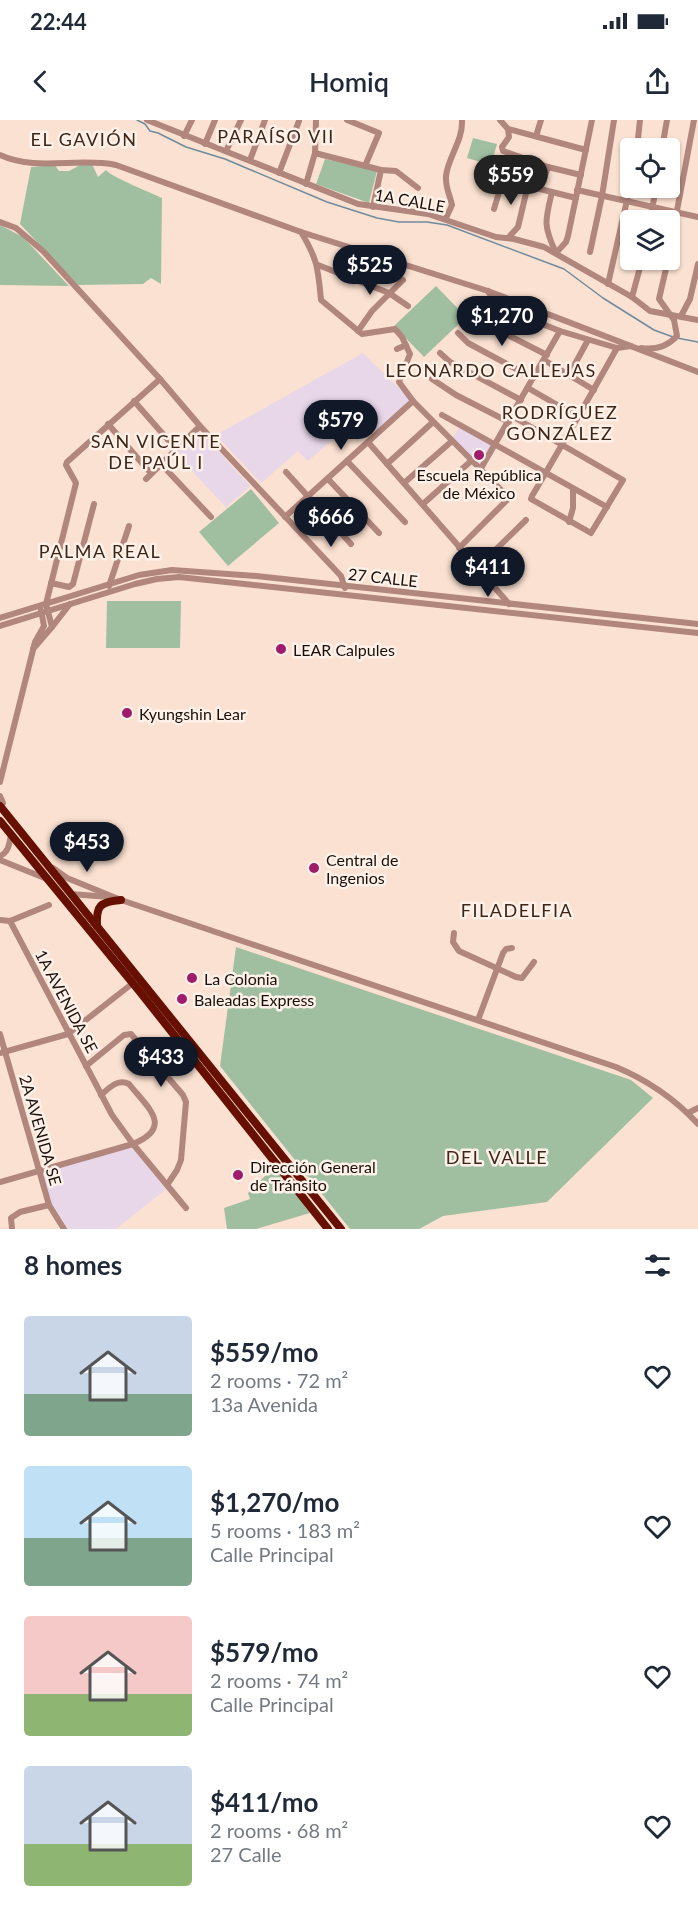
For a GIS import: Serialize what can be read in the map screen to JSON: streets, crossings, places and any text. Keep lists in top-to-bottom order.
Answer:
{
  "streets": {
    "street": [
      "1A CALLE",
      "27 CALLE",
      "1A AVENIDA SE",
      "2A AVENIDA SE"
    ]
  },
  "districts": [
    "PARAÍSO VII",
    "EL GAVIÓN",
    "LEONARDO CALLEJAS",
    "RODRÍGUEZ GONZÁLEZ",
    "SAN VICENTE DE PAÚL I",
    "PALMA REAL",
    "FILADELFIA",
    "DEL VALLE"
  ],
  "places": [
    "Escuela República de México",
    "LEAR Calpules",
    "Kyungshin Lear",
    "Central de Ingenios",
    "La Colonia",
    "Baleadas Express",
    "Dirección General de Tránsito"
  ],
  "page": {
    "status": "22:44",
    "header": "Homiq",
    "price": [
      "$559",
      "$525",
      "$1,270",
      "$579",
      "$666",
      "$411",
      "$453",
      "$433"
    ],
    "heading": "8 homes",
    "list": [
      {
        "name": "$559/mo",
        "note": "2 rooms · 72 m² · 13a Avenida"
      },
      {
        "name": "$1,270/mo",
        "note": "5 rooms · 183 m² · Calle Principal"
      },
      {
        "name": "$579/mo",
        "note": "2 rooms · 74 m² · Calle Principal"
      },
      {
        "name": "$411/mo",
        "note": "2 rooms · 68 m² · 27 Calle"
      }
    ]
  }
}
